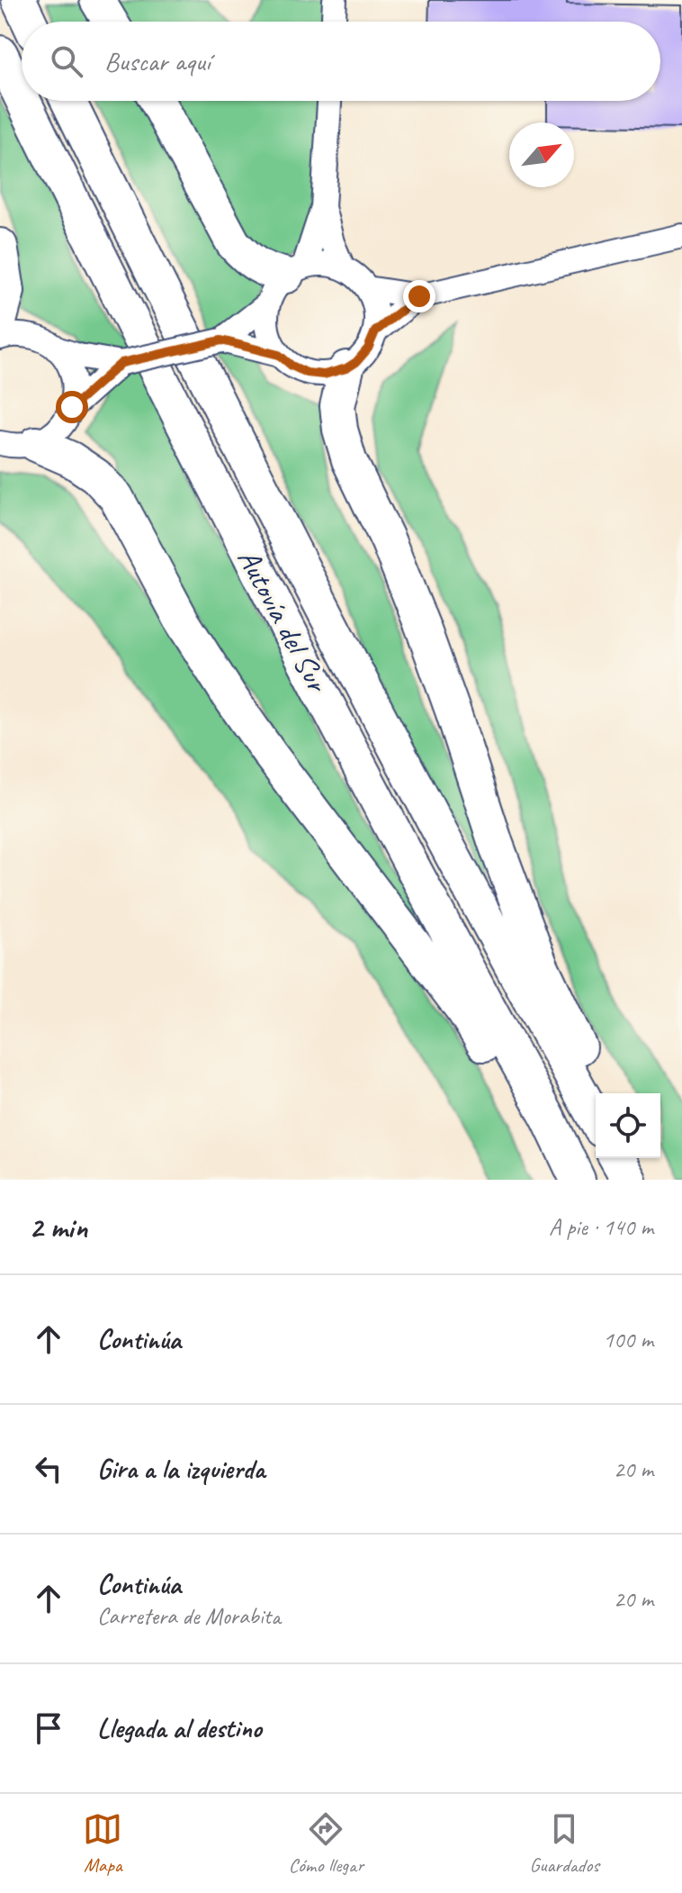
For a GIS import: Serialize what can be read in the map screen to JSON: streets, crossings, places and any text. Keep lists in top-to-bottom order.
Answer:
{
  "streets": {
    "highway": ["Autovía del Sur"]
  },
  "north": "top right",
  "page": {
    "search": "Buscar aquí",
    "heading": ["2 min", "A pie · 140 m"],
    "list": [
      ["Continúa", "100 m"],
      ["Gira a la izquierda", "20 m"],
      ["Continúa", "Carretera de Morabita", "20 m"],
      "Llegada al destino"
    ],
    "nav": ["Mapa", "Cómo llegar", "Guardados"]
  }
}
